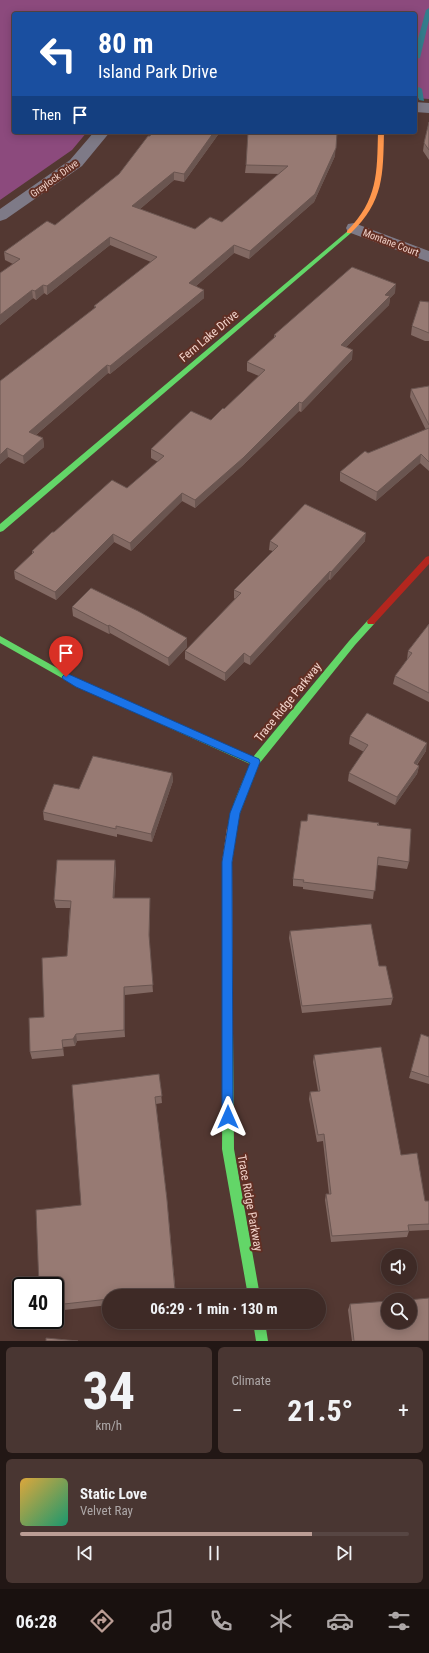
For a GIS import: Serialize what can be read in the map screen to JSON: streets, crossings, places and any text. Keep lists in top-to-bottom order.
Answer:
{
  "streets": {
    "street": [
      "Greylock Drive",
      "Montane Court",
      "Fern Lake Drive",
      "Trace Ridge Parkway"
    ]
  },
  "crossings": [
    ["Montane Court", "Fern Lake Drive"]
  ],
  "page": {
    "turn": ["80 m", "Island Park Drive"],
    "then": "Then",
    "limit": "40",
    "trip": "06:29 · 1 min · 130 m",
    "tile": [
      ["34", "km/h"],
      "Climate"
    ],
    "heat": ["−", "21.5°", "+"],
    "song": ["Static Love", "Velvet Ray"],
    "tabs": "06:28"
  }
}
